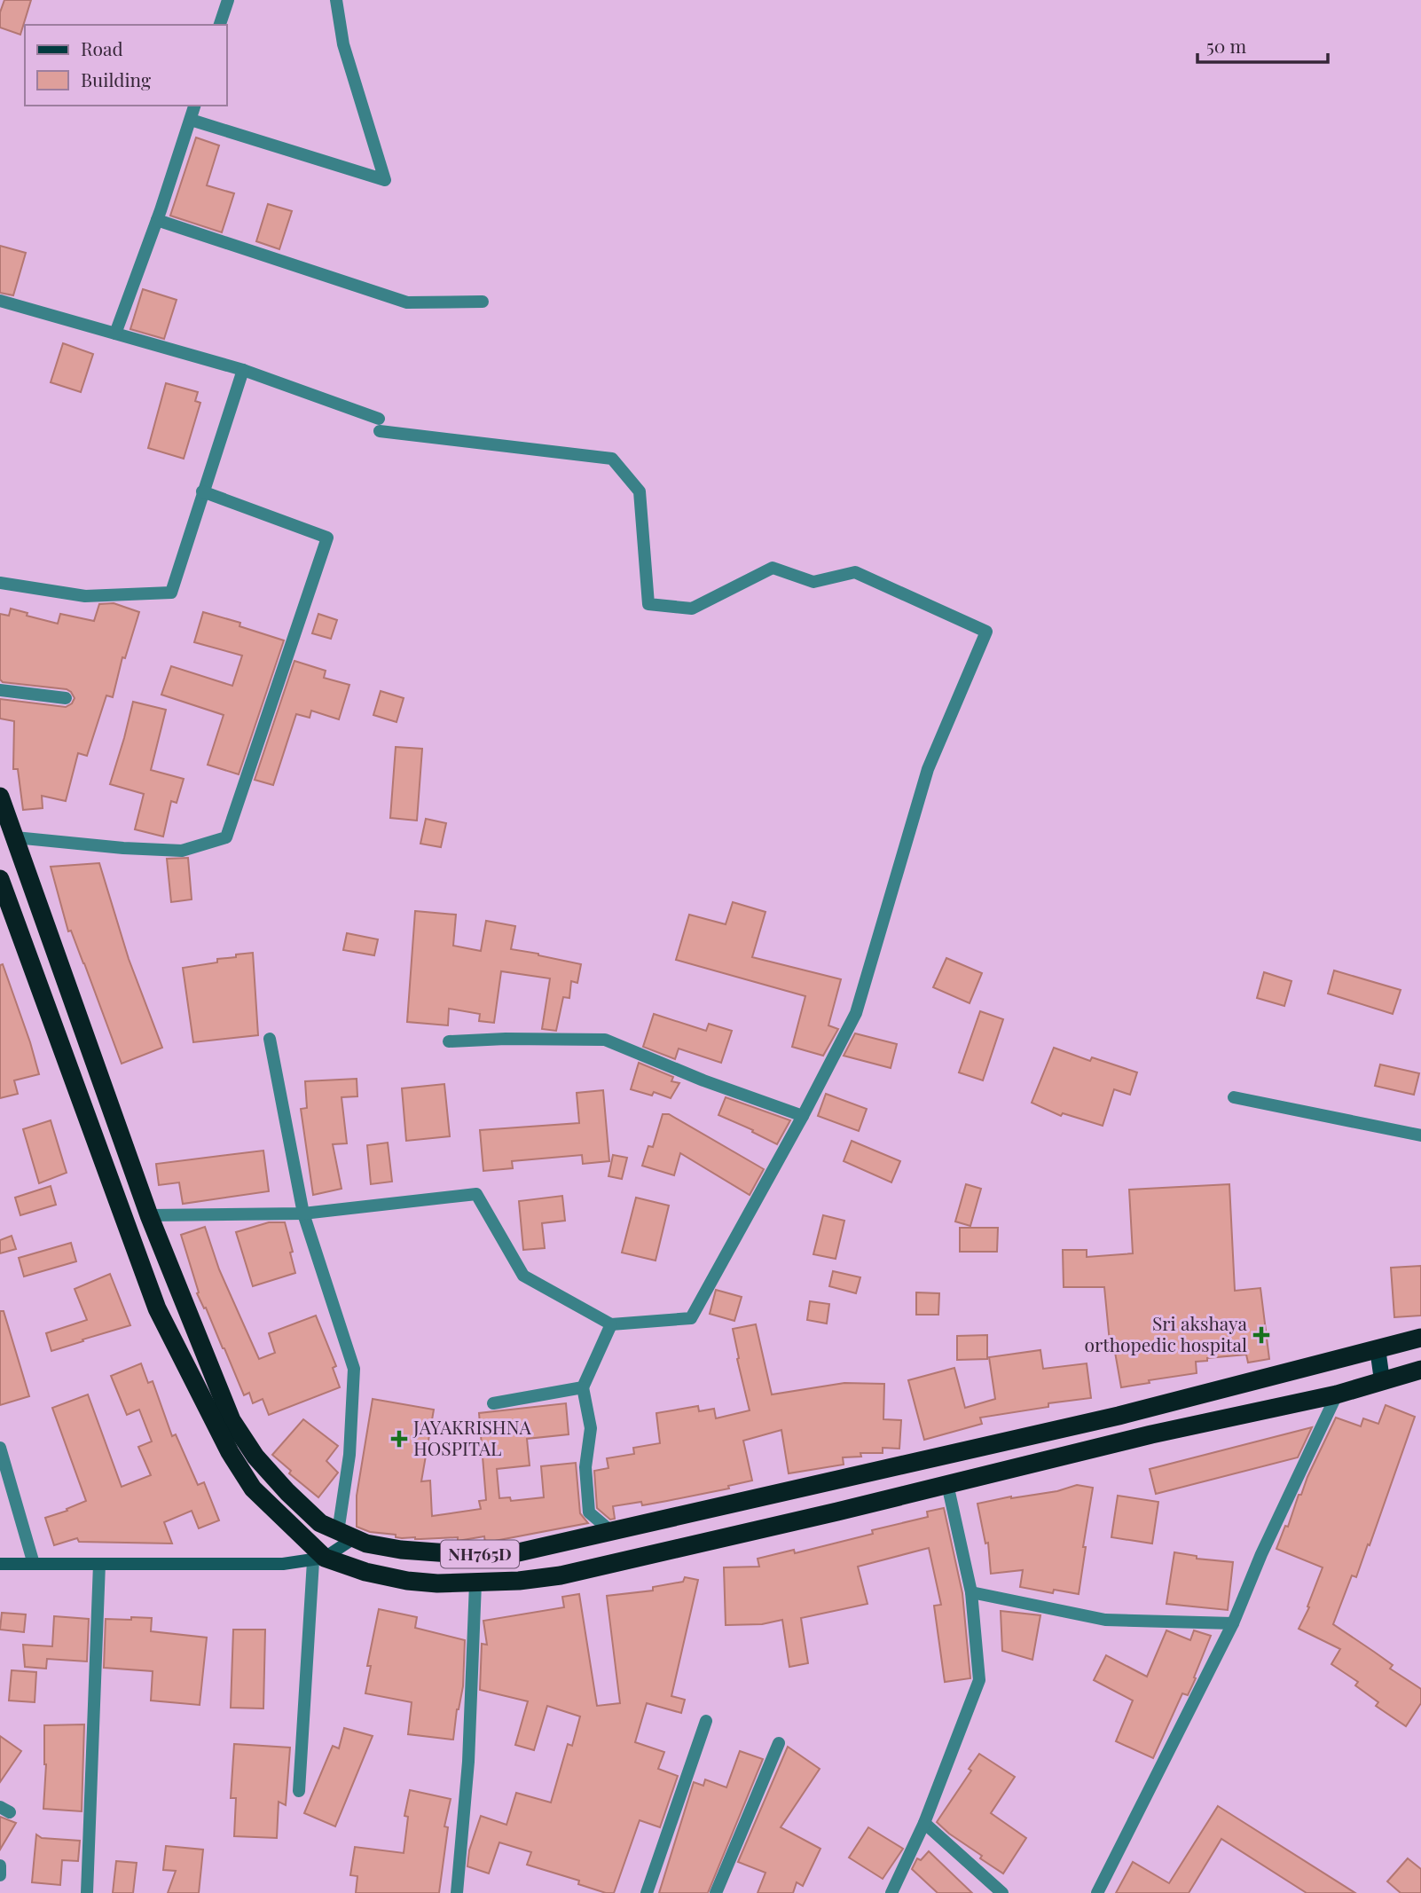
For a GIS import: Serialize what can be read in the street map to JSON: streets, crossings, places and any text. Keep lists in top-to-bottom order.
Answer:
{
  "streets": {
    "highway": ["NH765D"]
  },
  "places": {
    "health": ["Sri akshaya orthopedic hospital", "JAYAKRISHNA HOSPITAL"]
  },
  "legend": ["Road", "Building"],
  "scale_bar": "50 m"
}
